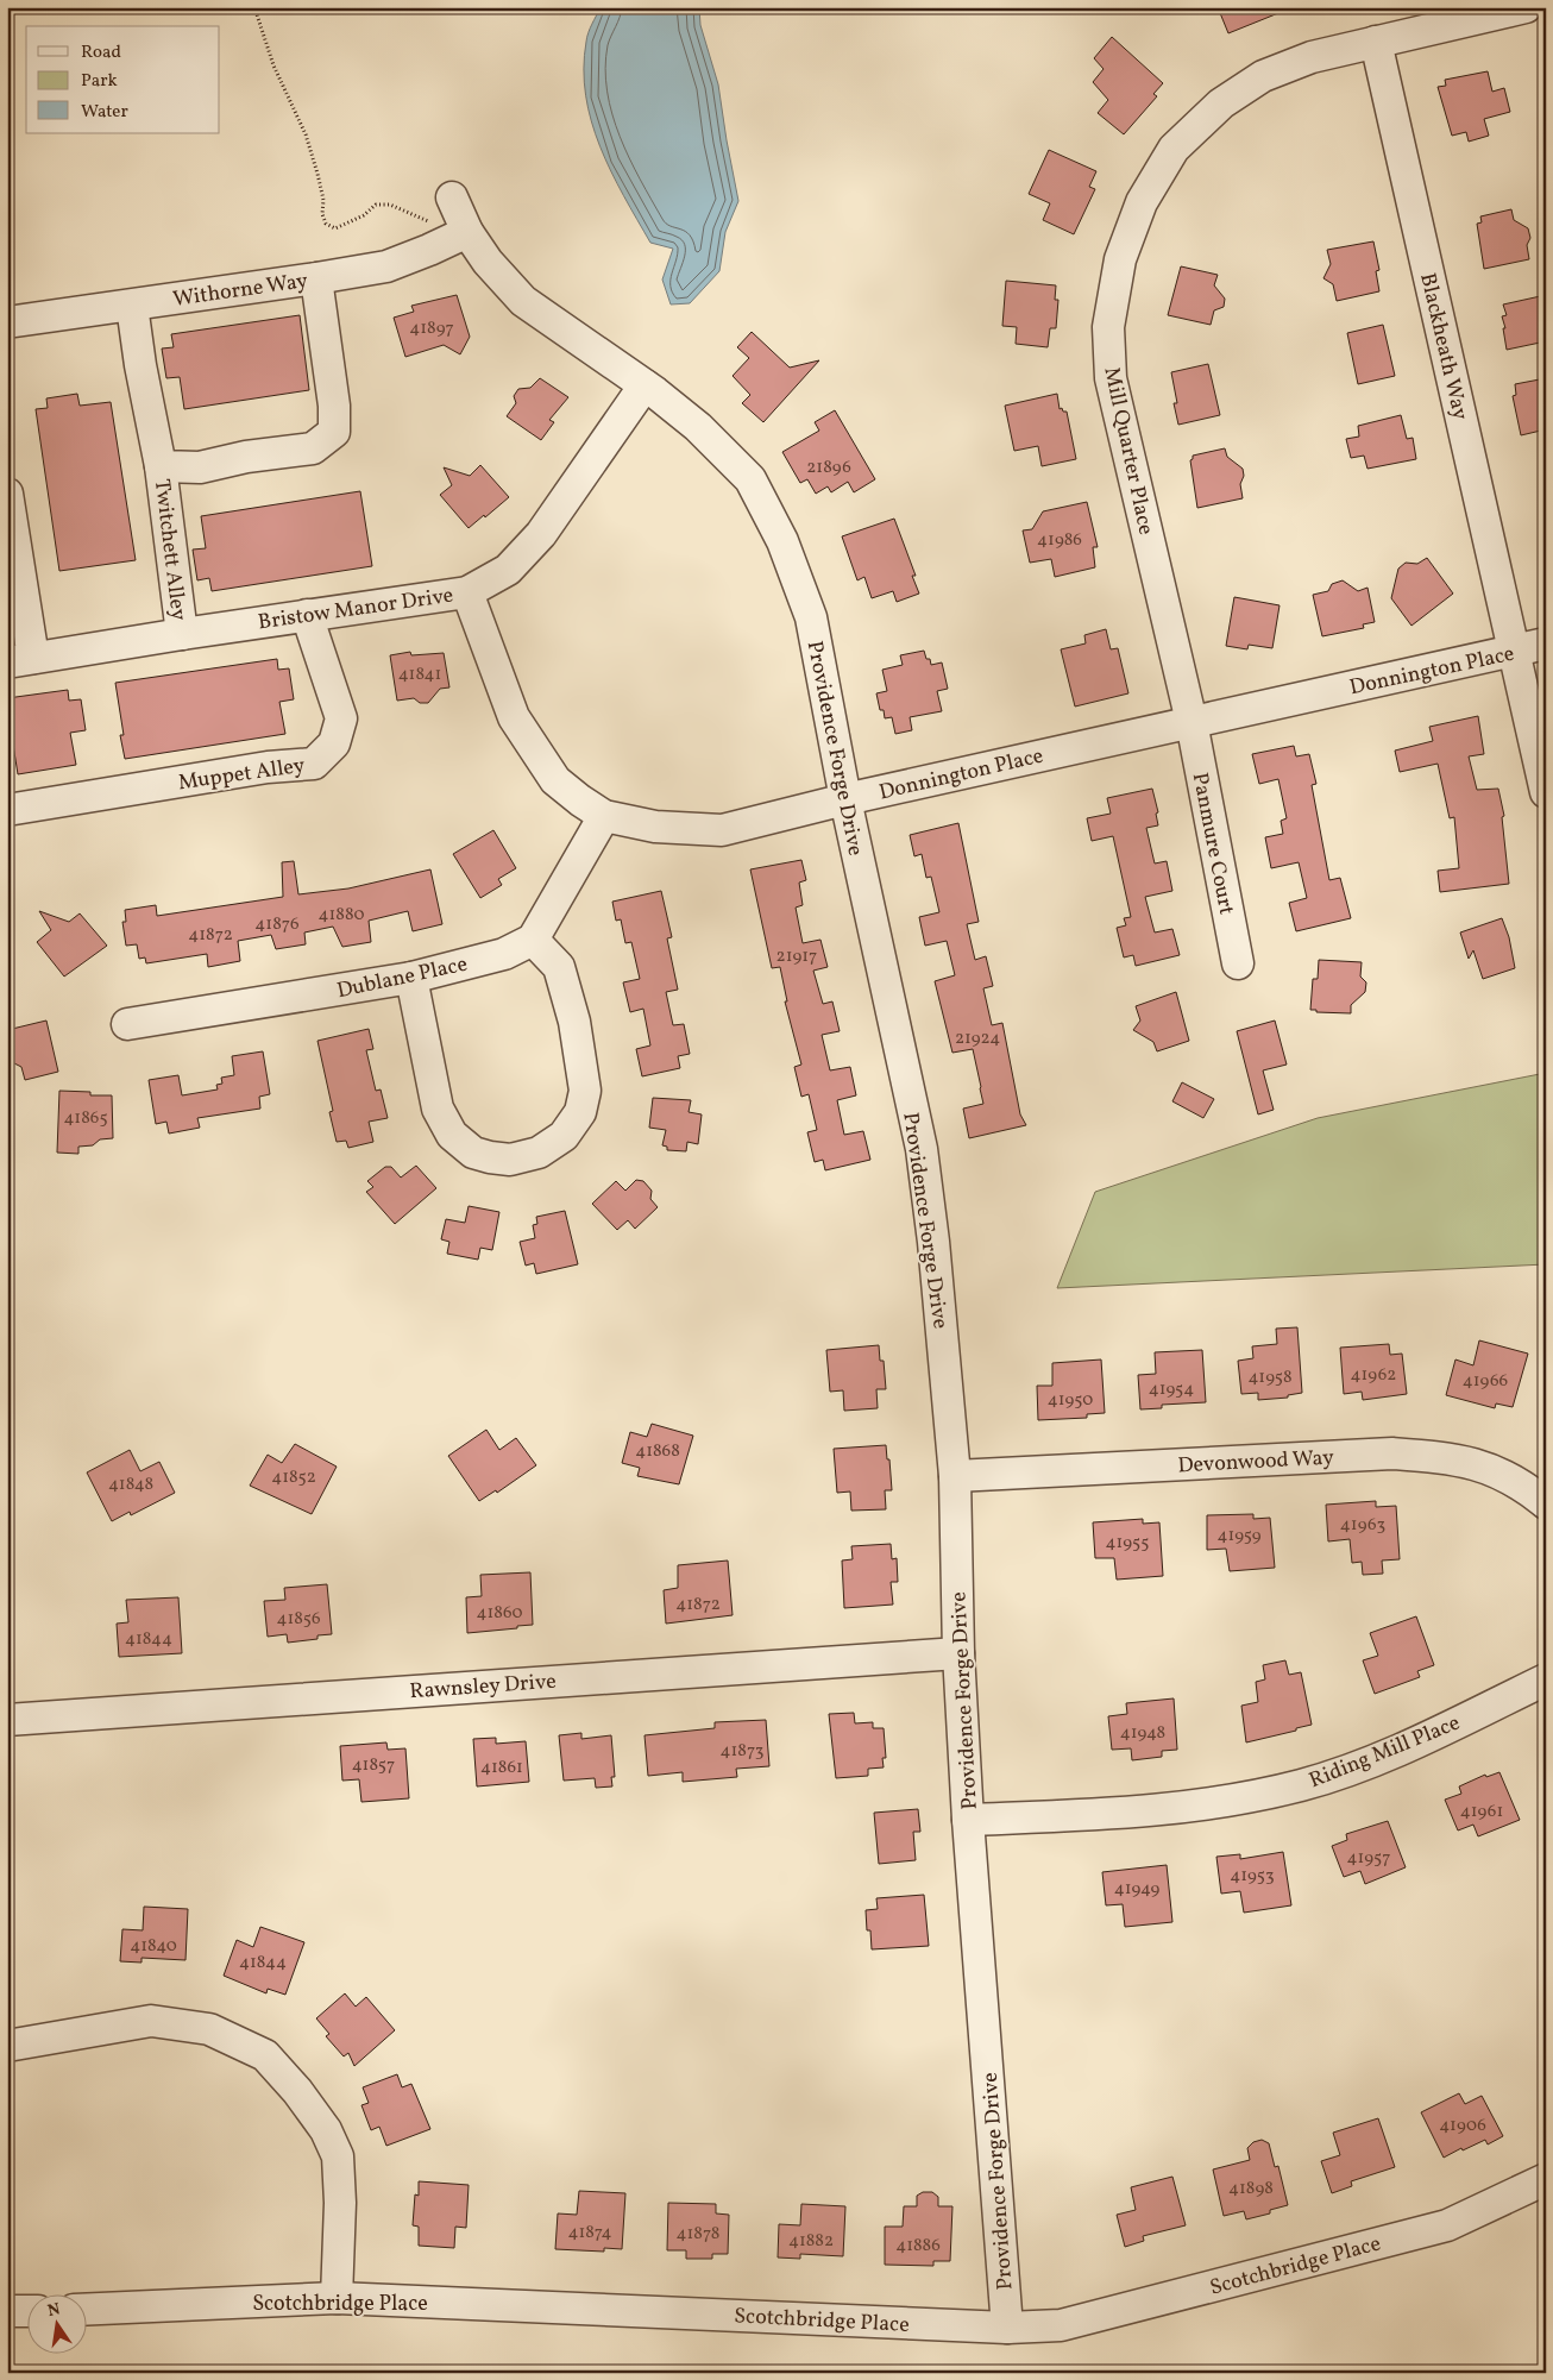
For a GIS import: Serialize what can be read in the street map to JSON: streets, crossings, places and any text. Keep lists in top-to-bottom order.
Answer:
{
  "streets": {
    "street": [
      "Withorne Way",
      "Blackheath Way",
      "Mill Quarter Place",
      "Twitchett Alley",
      "Bristow Manor Drive",
      "Donnington Place",
      "Providence Forge Drive",
      "Muppet Alley",
      "Panmure Court",
      "Dublane Place",
      "Devonwood Way",
      "Rawnsley Drive",
      "Riding Mill Place",
      "Scotchbridge Place"
    ]
  },
  "crossings": [
    ["Withorne Way", "Twitchett Alley"],
    ["Withorne Way", "Providence Forge Drive"],
    ["Blackheath Way", "Mill Quarter Place"],
    ["Blackheath Way", "Donnington Place"],
    ["Mill Quarter Place", "Donnington Place"],
    ["Mill Quarter Place", "Panmure Court"],
    ["Twitchett Alley", "Bristow Manor Drive"],
    ["Bristow Manor Drive", "Donnington Place"],
    ["Bristow Manor Drive", "Providence Forge Drive"],
    ["Bristow Manor Drive", "Muppet Alley"],
    ["Donnington Place", "Providence Forge Drive"],
    ["Donnington Place", "Panmure Court"],
    ["Providence Forge Drive", "Devonwood Way"],
    ["Providence Forge Drive", "Rawnsley Drive"],
    ["Providence Forge Drive", "Riding Mill Place"],
    ["Providence Forge Drive", "Scotchbridge Place"]
  ],
  "house_numbers": [
    "41897",
    "21896",
    "41986",
    "41841",
    "41880",
    "41876",
    "41872",
    "21917",
    "21924",
    "41865",
    "41962",
    "41958",
    "41966",
    "41954",
    "41950",
    "41868",
    "41852",
    "41848",
    "41963",
    "41959",
    "41955",
    "41872",
    "41860",
    "41856",
    "41844",
    "41948",
    "41873",
    "41857",
    "41861",
    "41961",
    "41957",
    "41953",
    "41949",
    "41840",
    "41844",
    "41906",
    "41898",
    "41874",
    "41878",
    "41882",
    "41886"
  ],
  "legend": ["Road", "Park", "Water"],
  "north": "top"
}
